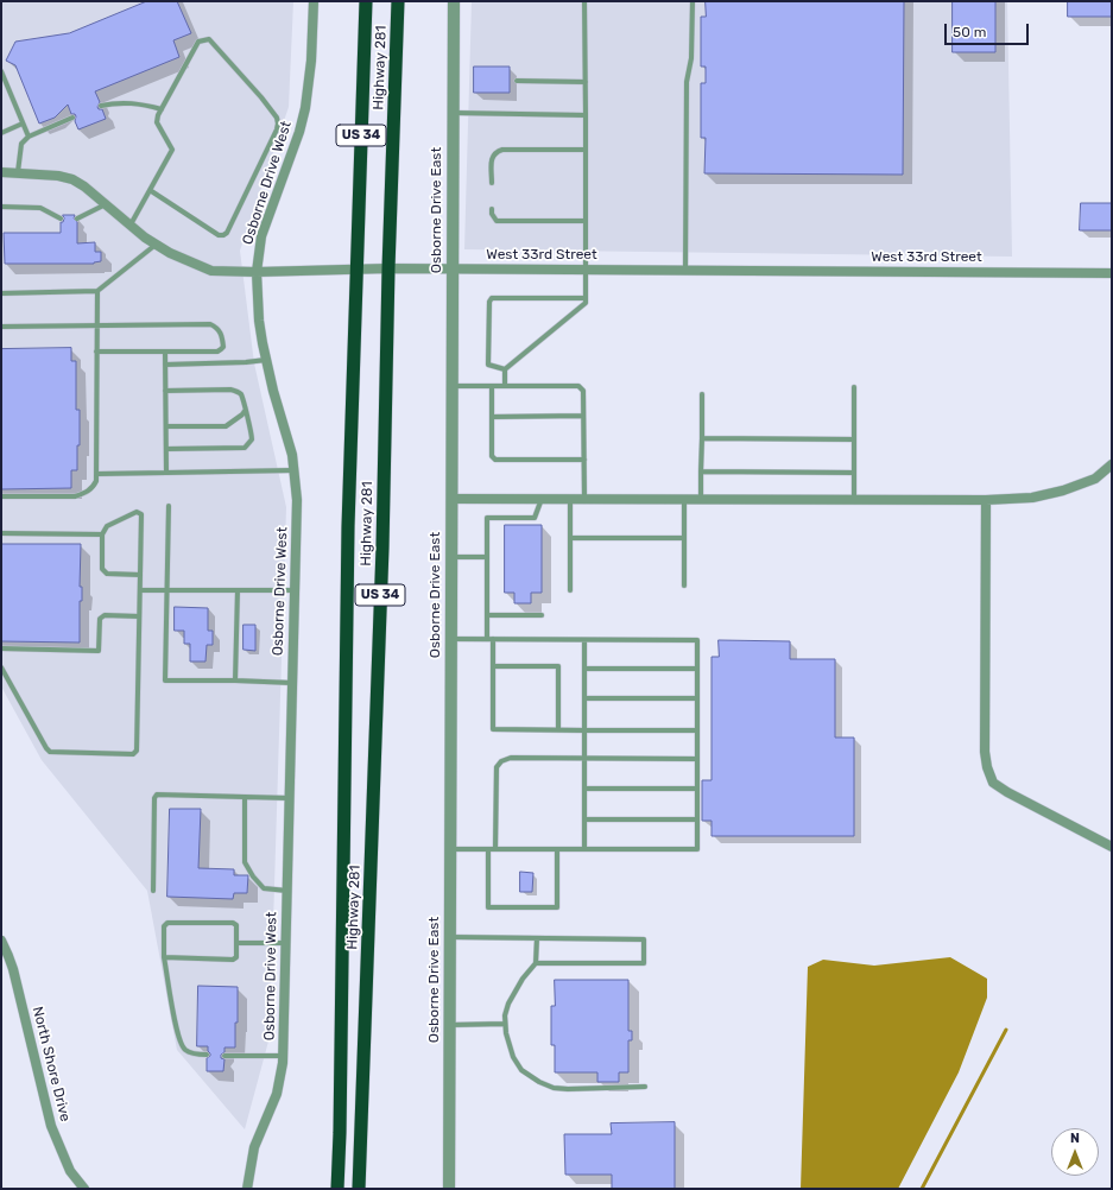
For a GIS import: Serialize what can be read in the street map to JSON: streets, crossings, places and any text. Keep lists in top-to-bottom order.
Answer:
{
  "streets": {
    "highway": ["Highway 281", "US 34"],
    "street": [
      "Osborne Drive West",
      "Osborne Drive East",
      "West 33rd Street",
      "North Shore Drive"
    ]
  },
  "crossings": [
    ["Highway 281", "West 33rd Street"],
    ["Osborne Drive West", "West 33rd Street"],
    ["Osborne Drive East", "West 33rd Street"]
  ],
  "scale_bar": "50 m",
  "north": "top"
}
